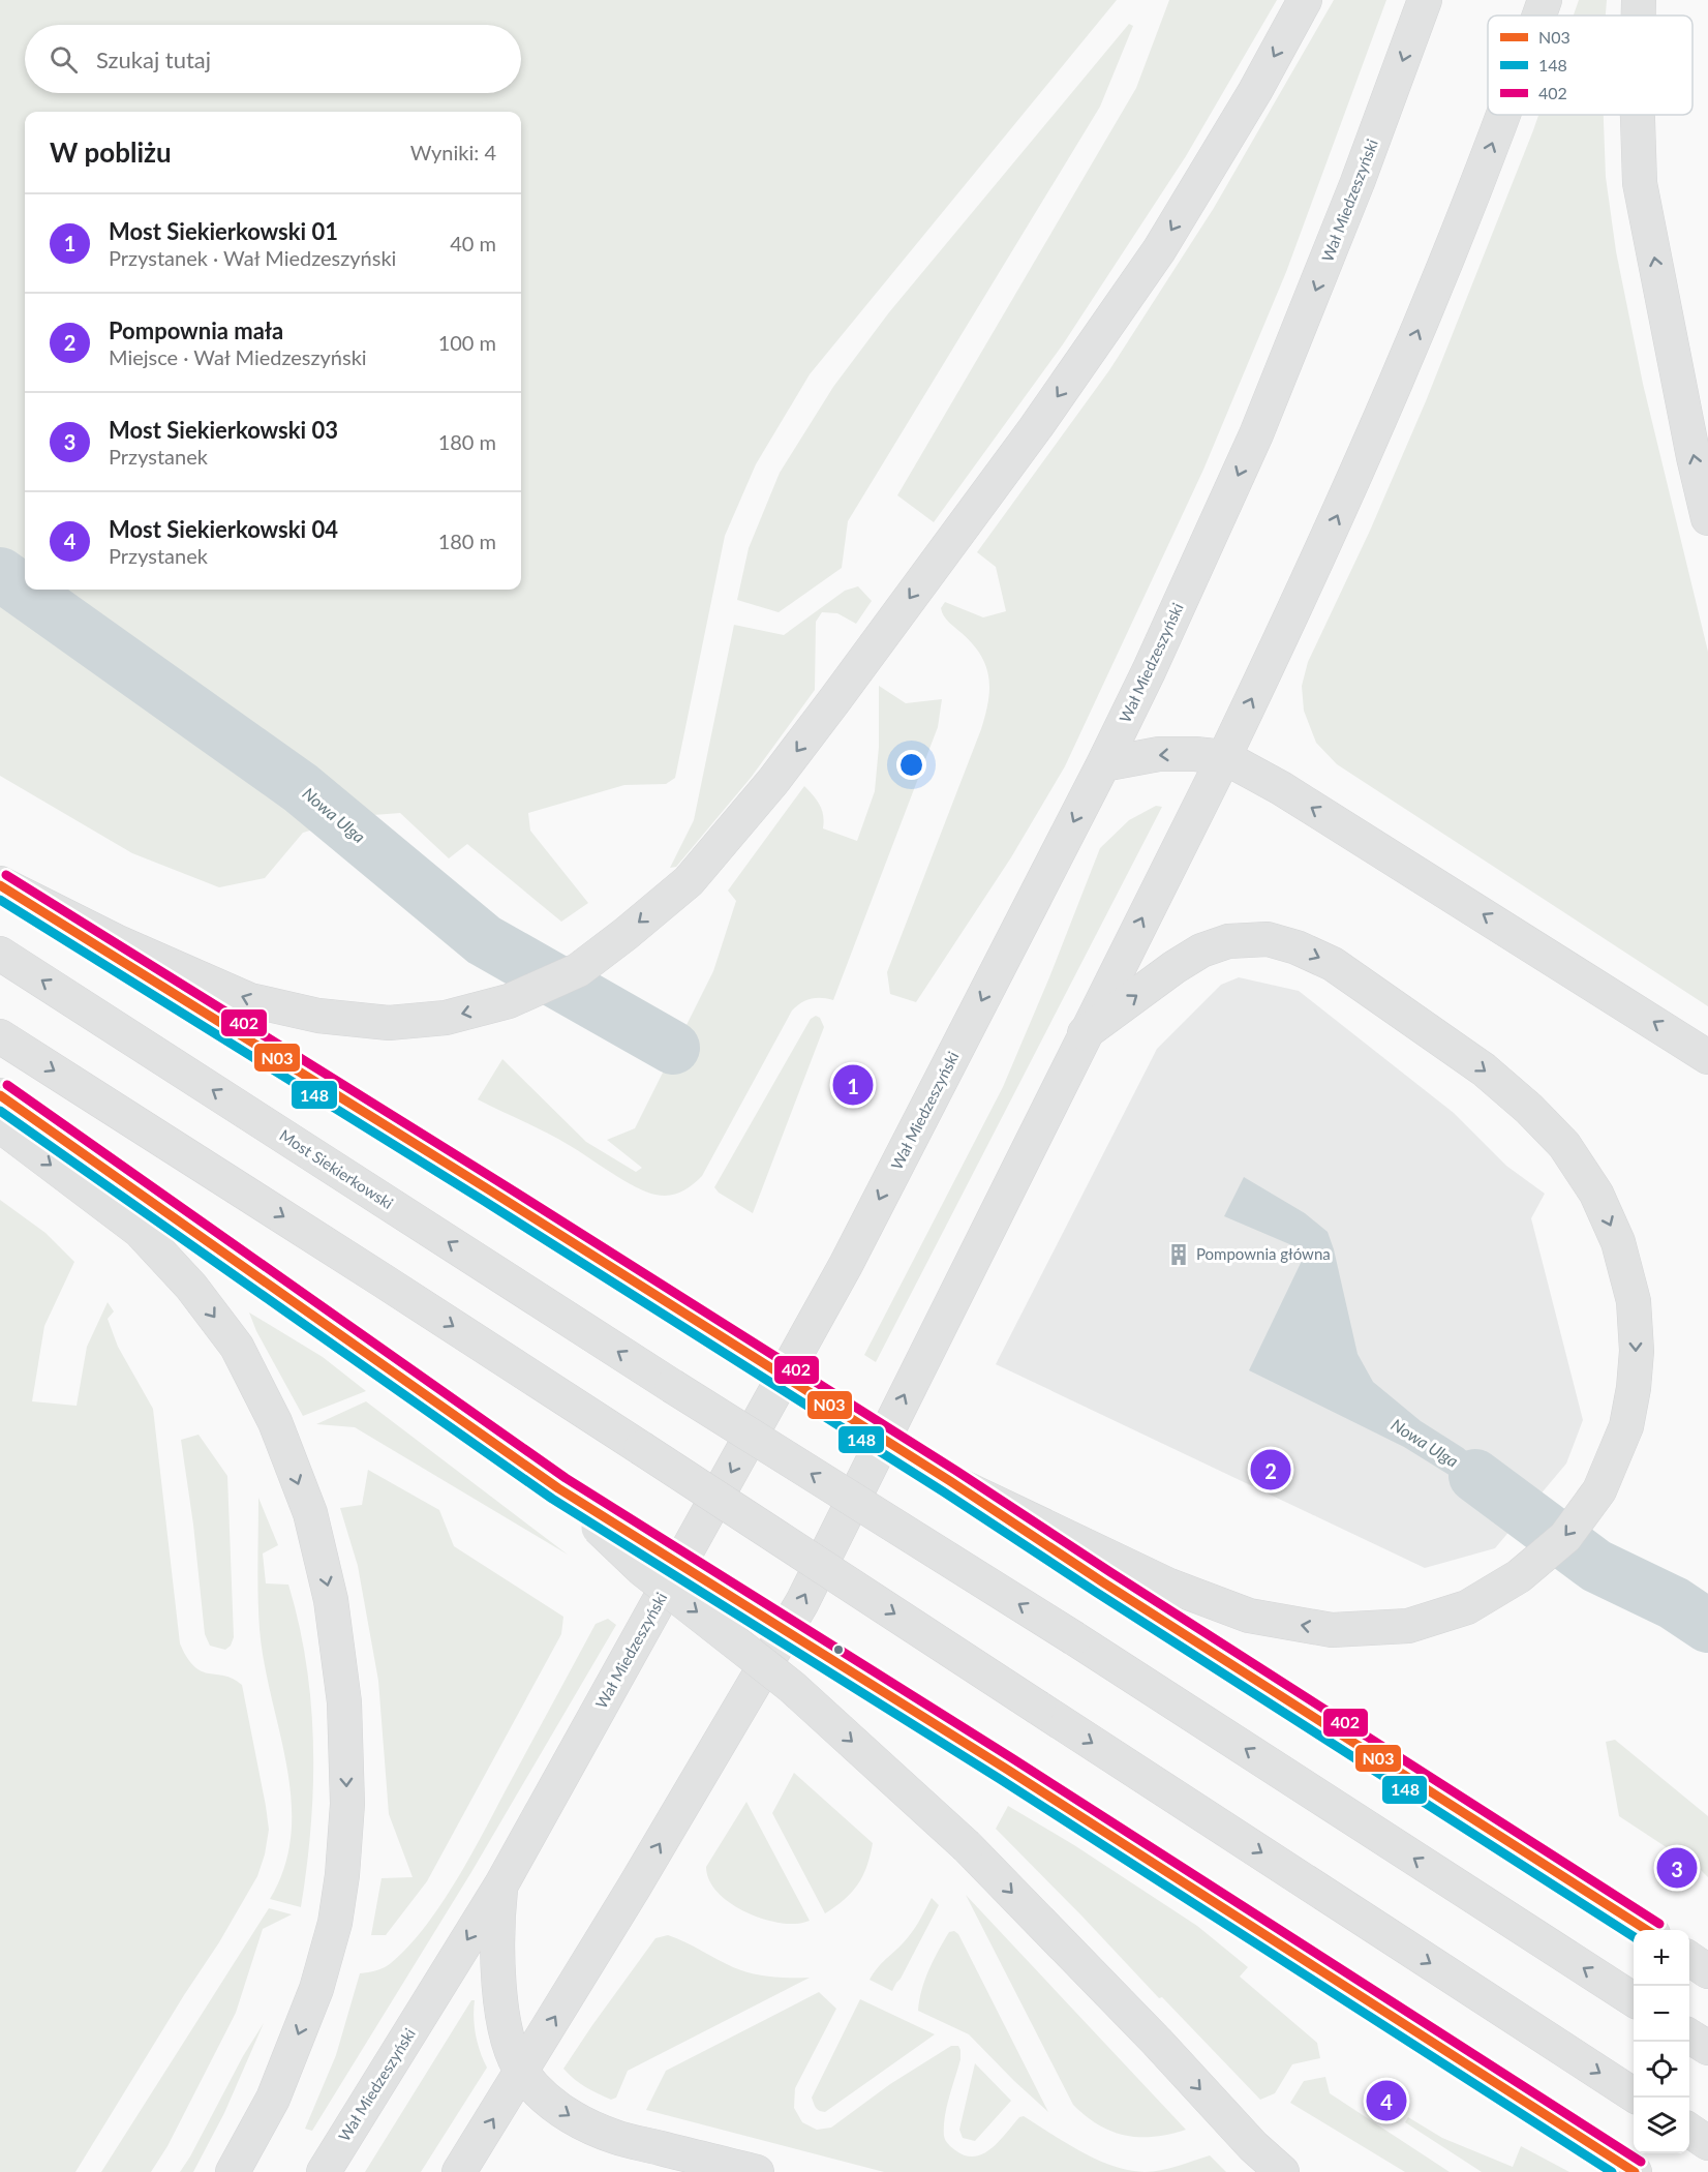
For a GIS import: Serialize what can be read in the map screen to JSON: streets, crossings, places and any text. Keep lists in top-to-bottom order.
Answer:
{
  "streets": {
    "main road": ["Wał Miedzeszyński", "Most Siekierkowski"]
  },
  "water": ["Nowa Ulga"],
  "places": {
    "building": ["Pompownia główna"]
  },
  "lines": ["transit line 402", "transit line N03", "transit line 148"],
  "legend": ["N03", "148", "402"],
  "page": {
    "search": "Szukaj tutaj",
    "heading": ["W pobliżu", "Wyniki: 4"],
    "list": [
      {
        "mark": "1",
        "name": "Most Siekierkowski 01",
        "note": "Przystanek · Wał Miedzeszyński",
        "value": "40 m"
      },
      {
        "mark": "2",
        "name": "Pompownia mała",
        "note": "Miejsce · Wał Miedzeszyński",
        "value": "100 m"
      },
      {
        "mark": "3",
        "name": "Most Siekierkowski 03",
        "note": "Przystanek",
        "value": "180 m"
      },
      {
        "mark": "4",
        "name": "Most Siekierkowski 04",
        "note": "Przystanek",
        "value": "180 m"
      }
    ],
    "pins": [
      "1",
      "2",
      "3",
      "4"
    ],
    "map_buttons": ["+", "−"]
  }
}
